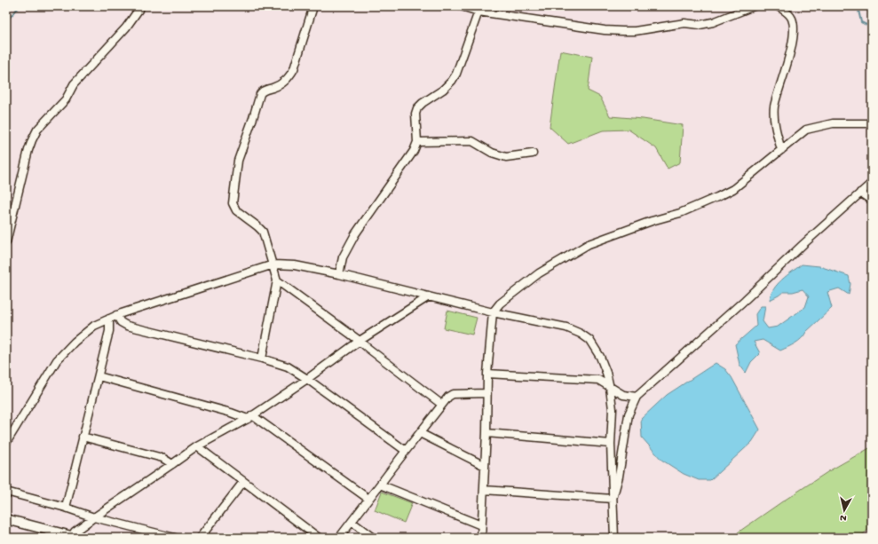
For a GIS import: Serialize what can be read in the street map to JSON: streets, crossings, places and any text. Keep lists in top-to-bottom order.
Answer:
{
  "north": "bottom"
}
